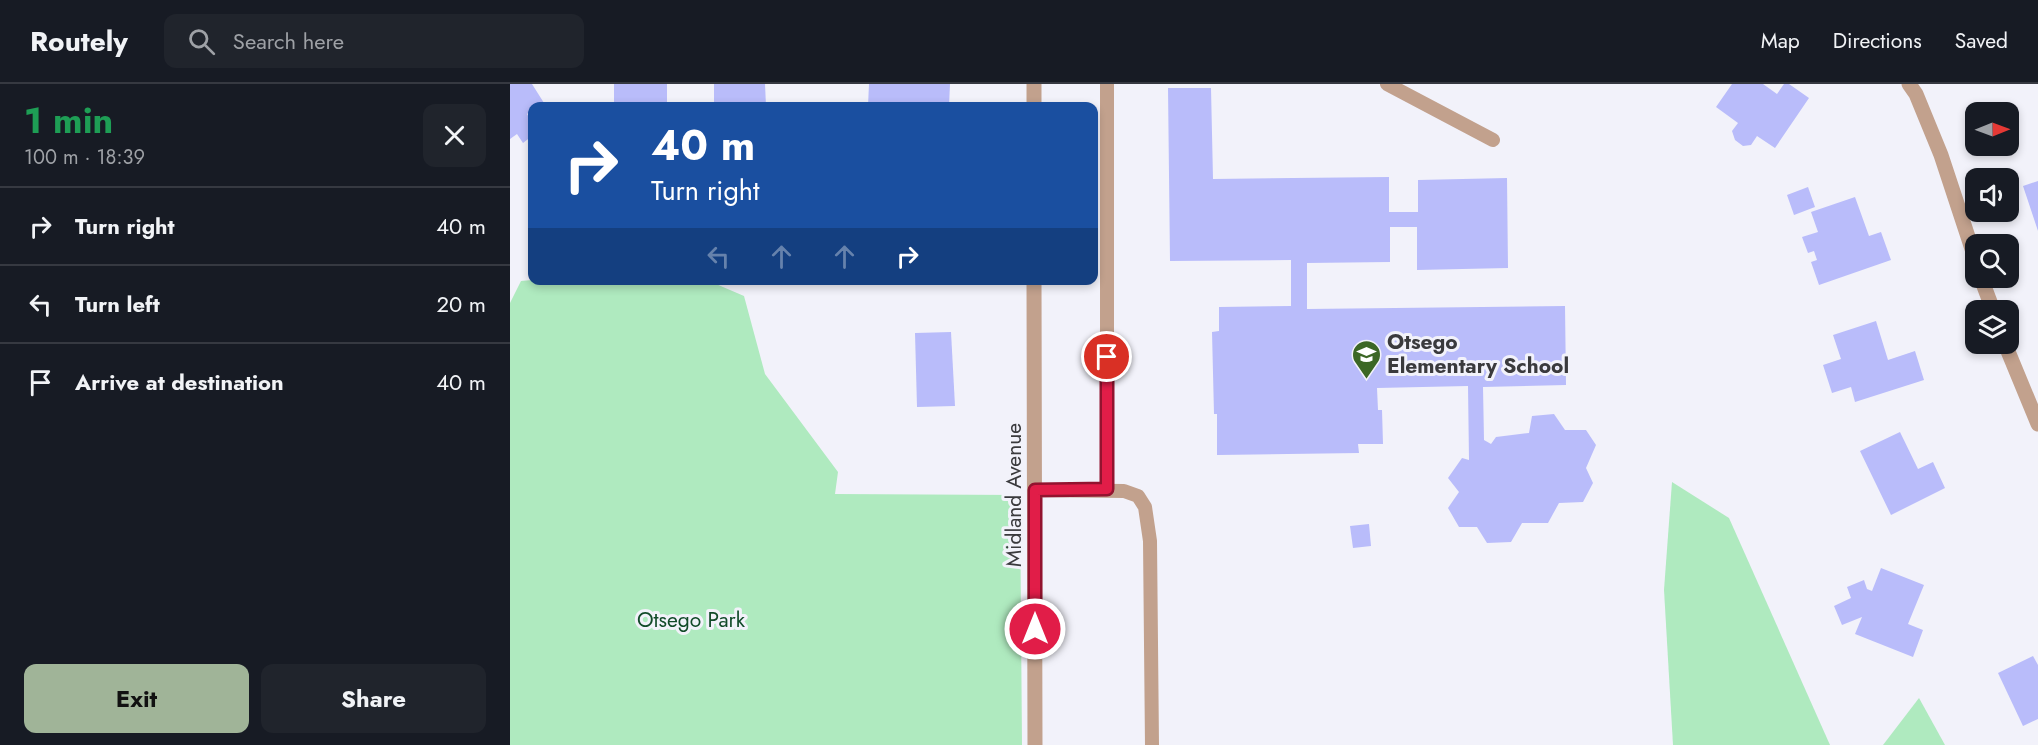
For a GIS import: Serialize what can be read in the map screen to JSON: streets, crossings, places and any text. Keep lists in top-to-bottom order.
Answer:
{
  "streets": {
    "street": ["Midland Avenue"]
  },
  "parks": ["Otsego Park"],
  "places": {
    "school or university": ["Otsego Elementary School"]
  },
  "north": "right",
  "page": {
    "header": "Routely",
    "search": "Search here",
    "nav": ["Map", "Directions", "Saved"],
    "heading": ["1 min", "100 m · 18:39"],
    "turn": ["40 m", "Turn right"],
    "list": [
      {
        "name": "Turn right",
        "value": "40 m"
      },
      {
        "name": "Turn left",
        "value": "20 m"
      },
      {
        "name": "Arrive at destination",
        "value": "40 m"
      }
    ],
    "buttons": ["Exit", "Share"]
  }
}
